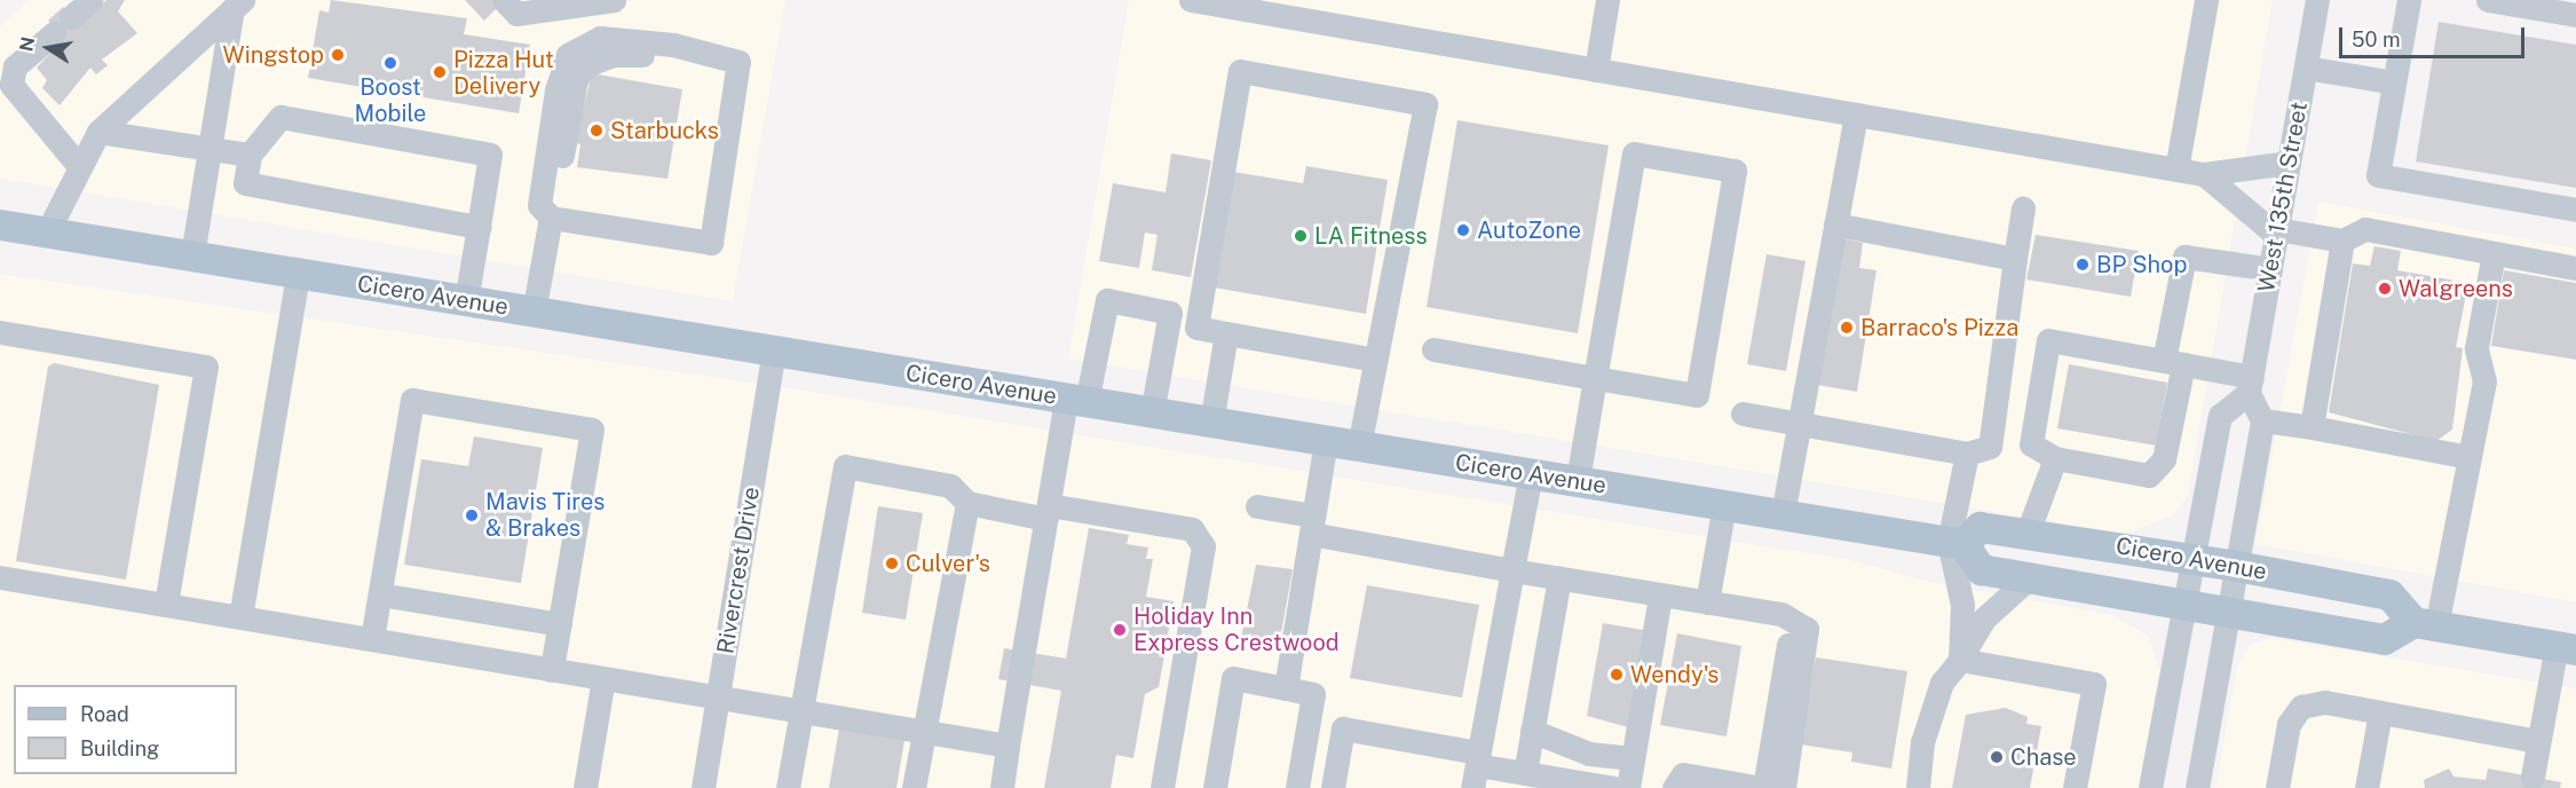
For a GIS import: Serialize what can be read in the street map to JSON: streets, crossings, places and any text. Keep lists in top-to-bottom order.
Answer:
{
  "streets": {
    "main road": ["Cicero Avenue"],
    "street": ["West 135th Street", "Rivercrest Drive"]
  },
  "crossings": [
    ["Cicero Avenue", "Rivercrest Drive"]
  ],
  "places": [
    "Wingstop",
    "Boost Mobile",
    "Pizza Hut Delivery",
    "Starbucks",
    "AutoZone",
    "LA Fitness",
    "BP Shop",
    "Walgreens",
    "Barraco's Pizza",
    "Mavis Tires & Brakes",
    "Culver's",
    "Holiday Inn Express Crestwood",
    "Wendy's",
    "Chase"
  ],
  "legend": ["Road", "Building"],
  "scale_bar": "50 m",
  "north": "left"
}
